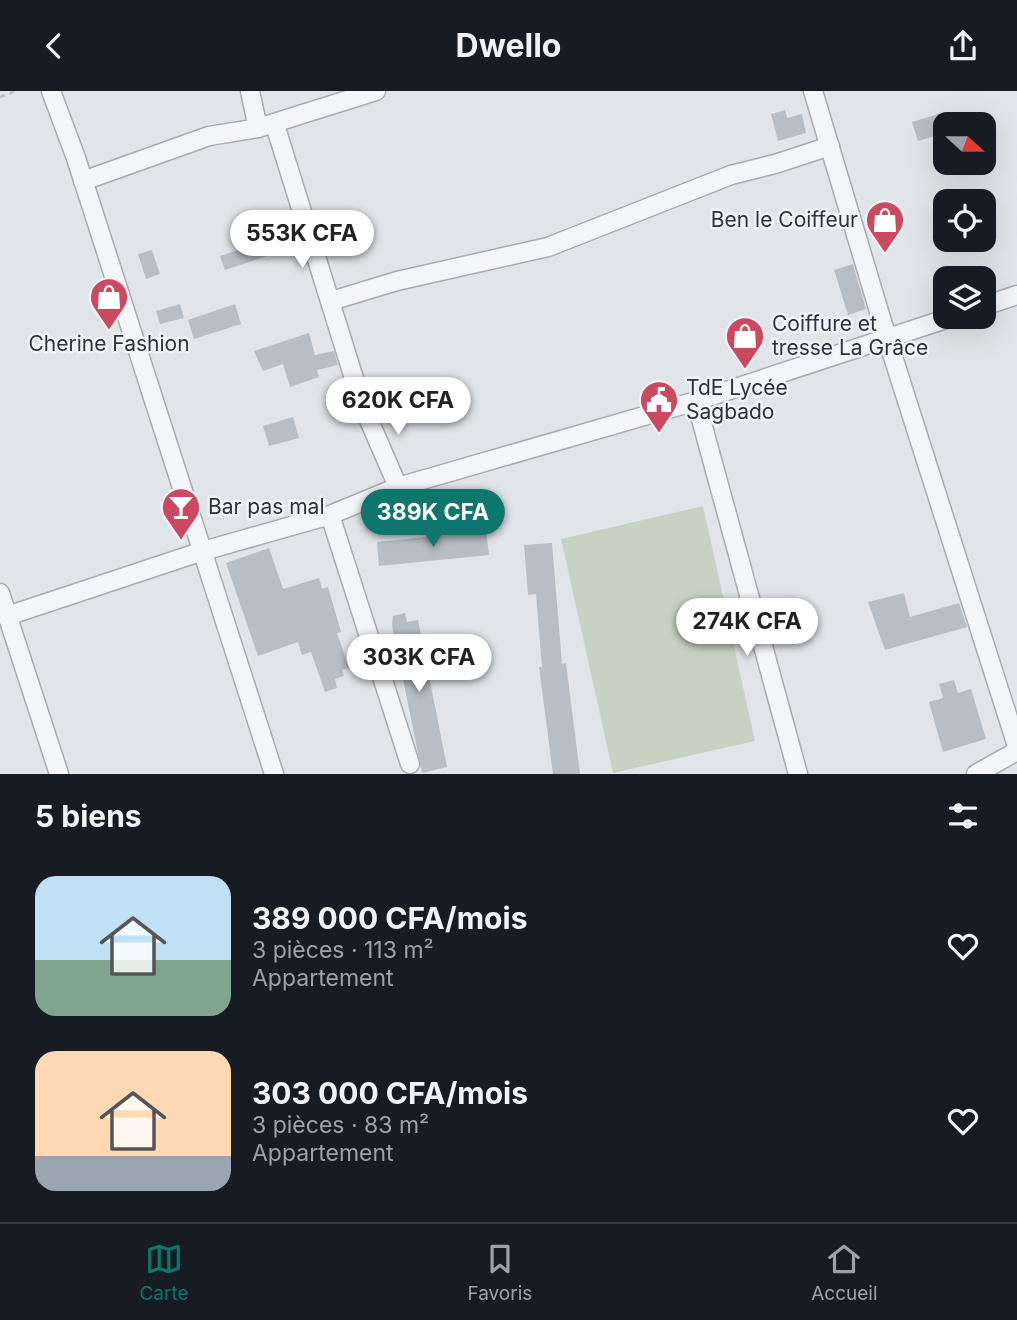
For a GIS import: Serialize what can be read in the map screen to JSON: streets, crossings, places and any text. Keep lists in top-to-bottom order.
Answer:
{
  "places": {
    "shop": ["Ben le Coiffeur", "Cherine Fashion", "Coiffure et tresse La Grâce"],
    "public building": ["TdE Lycée Sagbado"],
    "bar": ["Bar pas mal"]
  },
  "north": "right",
  "page": {
    "header": "Dwello",
    "price": [
      "553K CFA",
      "620K CFA",
      "389K CFA",
      "274K CFA",
      "303K CFA"
    ],
    "heading": "5 biens",
    "list": [
      {
        "name": "389 000 CFA/mois",
        "note": "3 pièces · 113 m² · Appartement"
      },
      {
        "name": "303 000 CFA/mois",
        "note": "3 pièces · 83 m² · Appartement"
      }
    ],
    "tabs": ["Carte", "Favoris", "Accueil"]
  }
}
